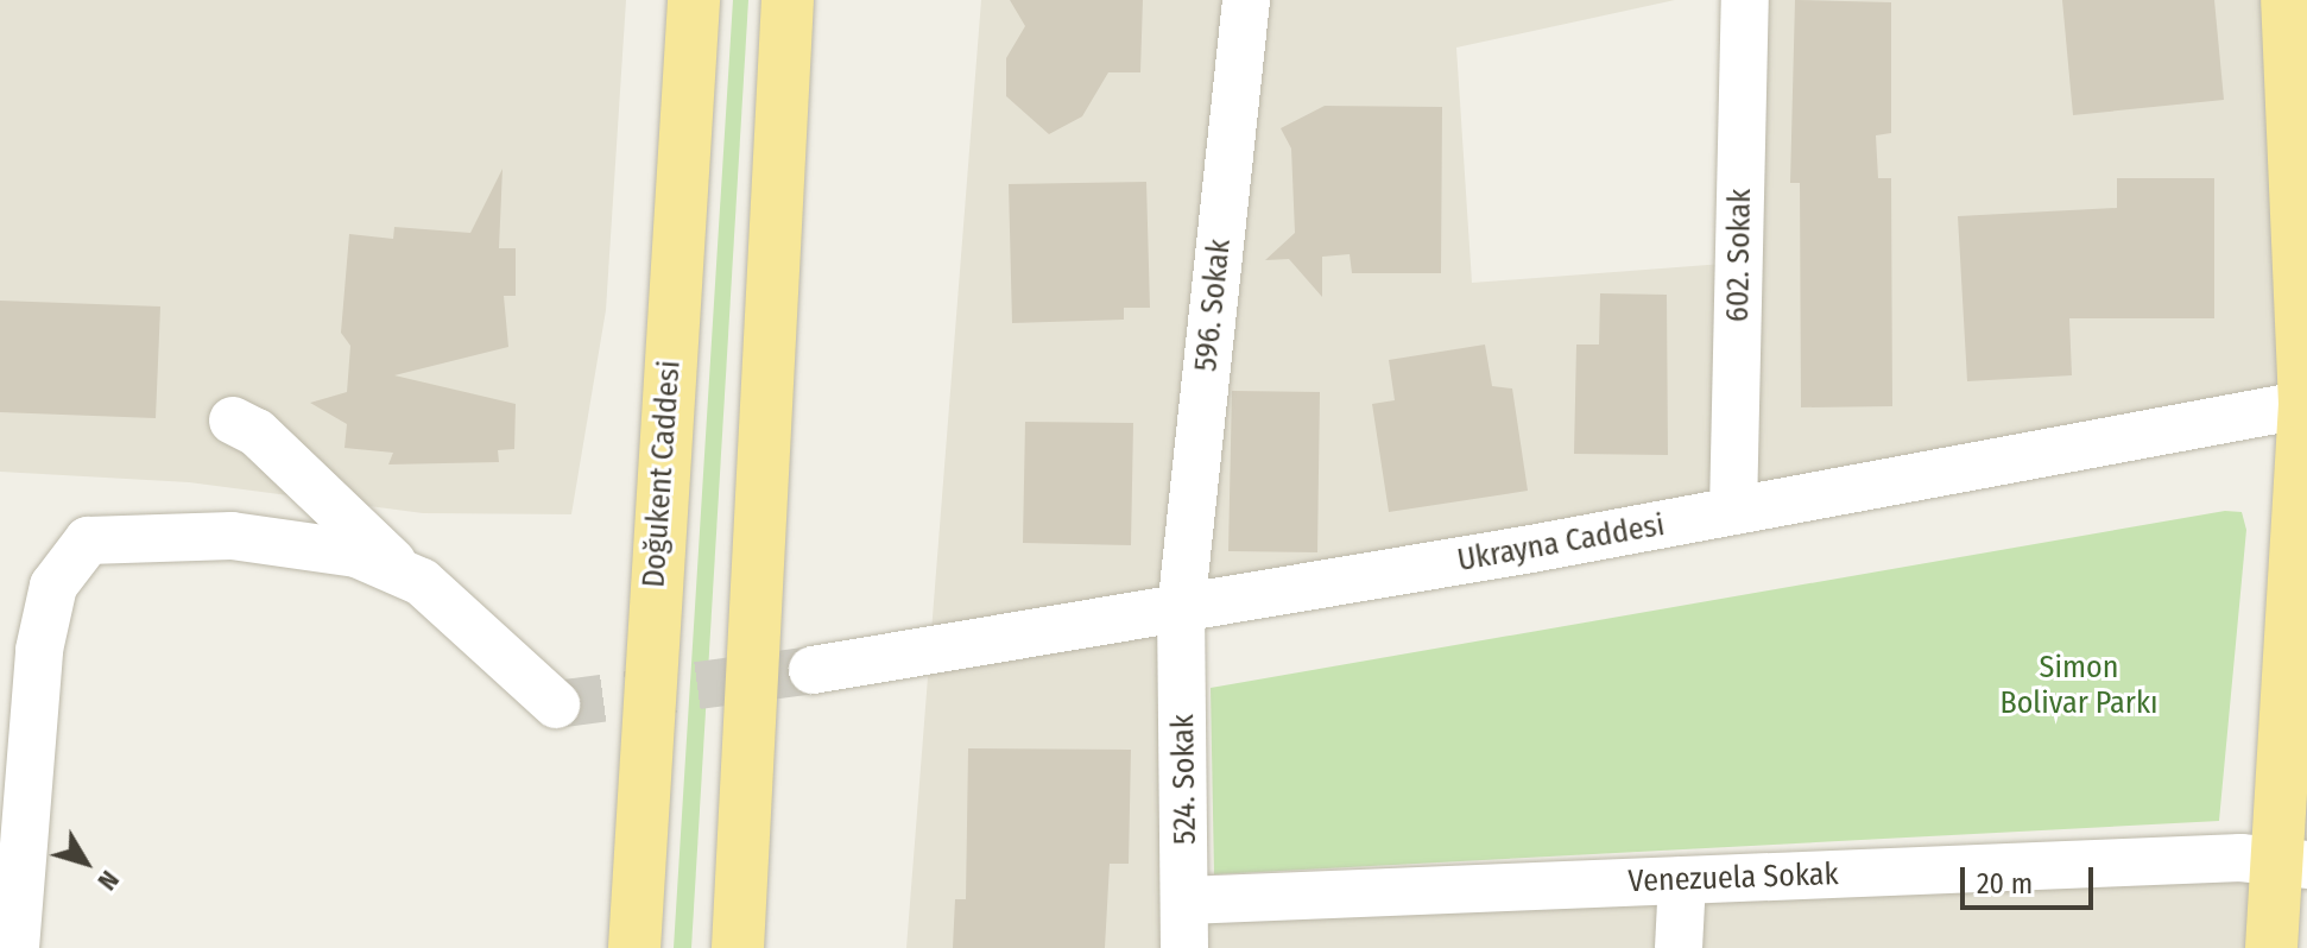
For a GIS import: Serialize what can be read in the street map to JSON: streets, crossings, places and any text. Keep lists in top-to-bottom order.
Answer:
{
  "streets": {
    "main road": ["Doğukent Caddesi"],
    "street": [
      "602. Sokak",
      "596. Sokak",
      "Ukrayna Caddesi",
      "524. Sokak",
      "Venezuela Sokak"
    ]
  },
  "crossings": [
    ["602. Sokak", "Ukrayna Caddesi"],
    ["596. Sokak", "Ukrayna Caddesi"],
    ["596. Sokak", "524. Sokak"],
    ["Ukrayna Caddesi", "524. Sokak"],
    ["524. Sokak", "Venezuela Sokak"]
  ],
  "parks": ["Simon Bolivar Parkı"],
  "scale_bar": "20 m",
  "north": "bottom right"
}
